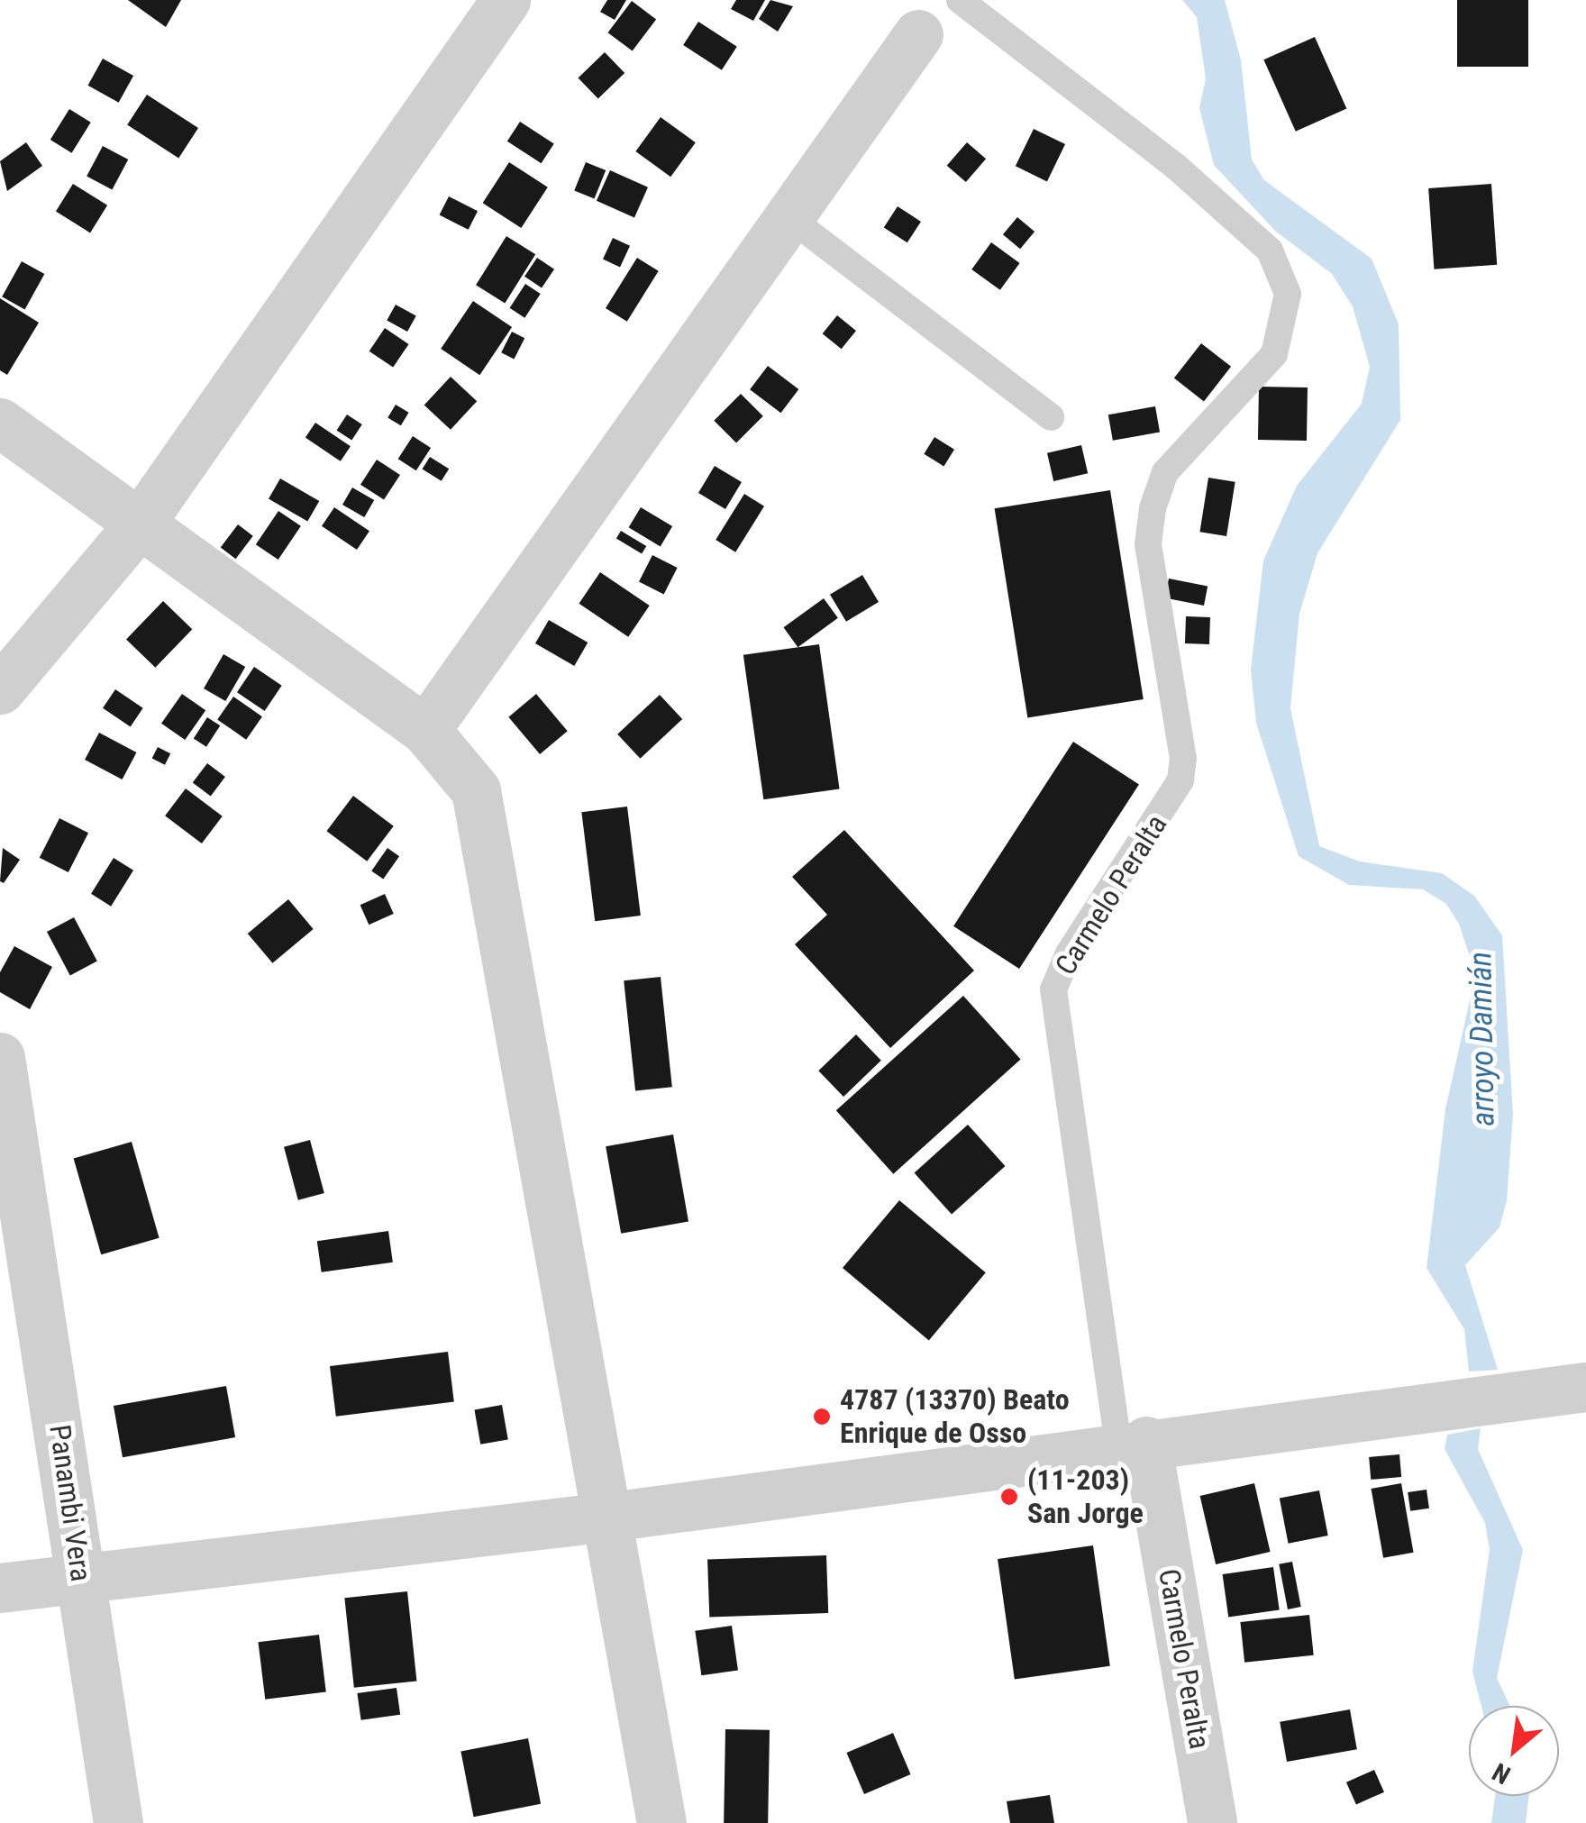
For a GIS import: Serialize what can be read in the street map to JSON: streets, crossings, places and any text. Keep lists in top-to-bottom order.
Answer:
{
  "streets": {
    "street": ["Carmelo Peralta", "Panambi Vera"]
  },
  "water": ["arroyo Damián"],
  "places": ["4787 (13370) Beato Enrique de Osso", "(11-203) San Jorge"],
  "north": "bottom left"
}
